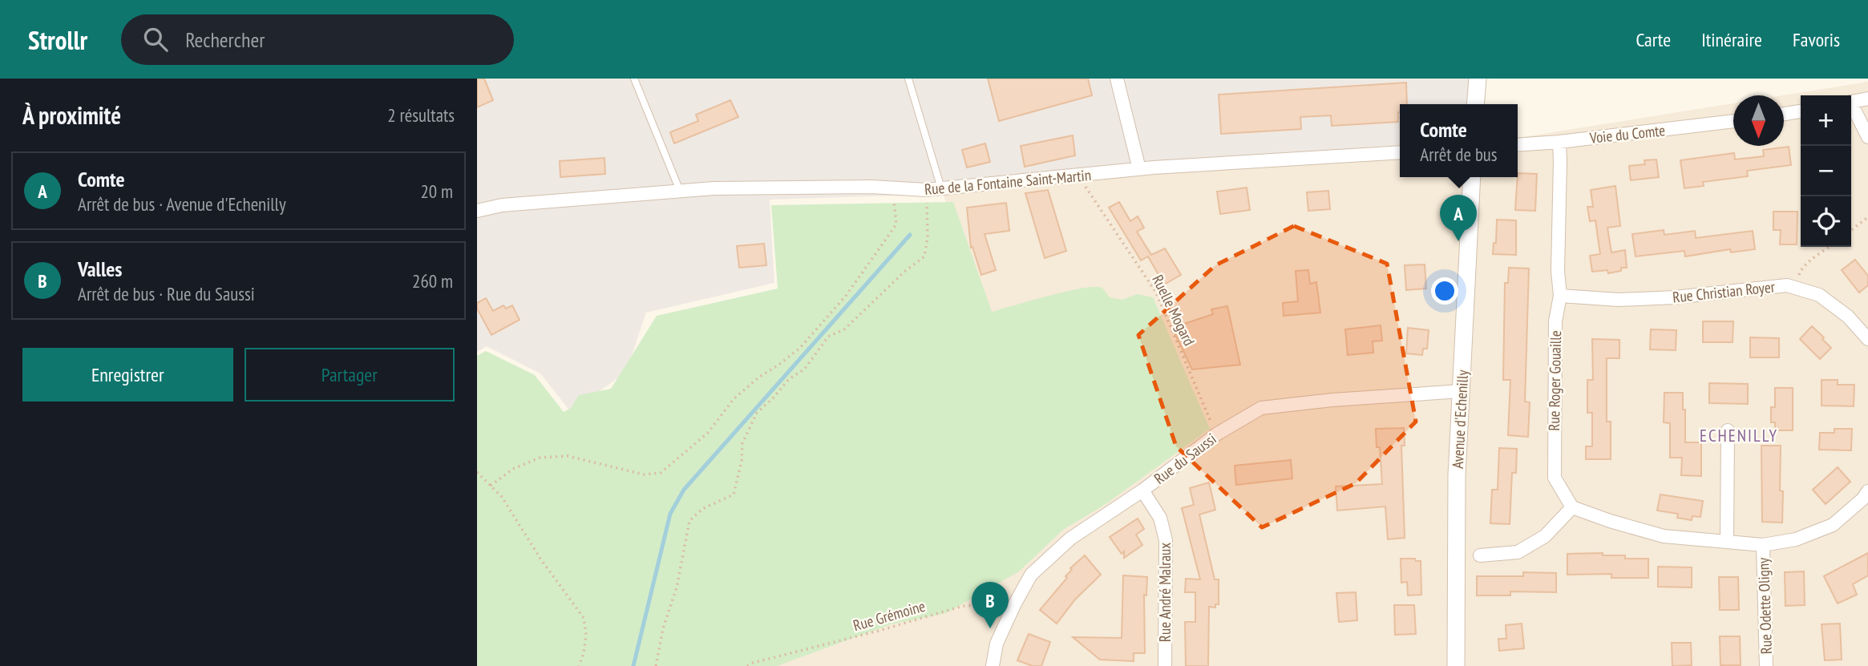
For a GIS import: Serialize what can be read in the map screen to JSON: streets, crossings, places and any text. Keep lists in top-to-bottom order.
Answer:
{
  "streets": {
    "street": [
      "Voie du Comte",
      "Rue de la Fontaine Saint-Martin",
      "Rue Christian Royer",
      "Rue Roger Gouaille",
      "Avenue d'Echenilly",
      "Rue du Saussi",
      "Rue André Malraux",
      "Rue Odette Oligny"
    ],
    "path": ["Ruelle Mogard", "Rue Grémoine"]
  },
  "crossings": [
    ["Voie du Comte", "Rue Roger Gouaille"],
    ["Rue de la Fontaine Saint-Martin", "Ruelle Mogard"],
    ["Rue Christian Royer", "Rue Roger Gouaille"],
    ["Ruelle Mogard", "Rue du Saussi"],
    ["Avenue d'Echenilly", "Rue du Saussi"],
    ["Rue du Saussi", "Rue André Malraux"],
    ["Rue du Saussi", "Rue Grémoine"]
  ],
  "districts": ["ECHENILLY"],
  "north": "bottom",
  "page": {
    "header": "Strollr",
    "search": "Rechercher",
    "nav": ["Carte", "Itinéraire", "Favoris"],
    "heading": ["À proximité", "2 résultats"],
    "map_buttons": ["+", "−"],
    "popup": ["Comte", "Arrêt de bus"],
    "list": [
      {
        "mark": "A",
        "name": "Comte",
        "note": "Arrêt de bus · Avenue d'Echenilly",
        "value": "20 m"
      },
      {
        "mark": "B",
        "name": "Valles",
        "note": "Arrêt de bus · Rue du Saussi",
        "value": "260 m"
      }
    ],
    "pins": ["A", "B"],
    "buttons": ["Enregistrer", "Partager"]
  }
}
